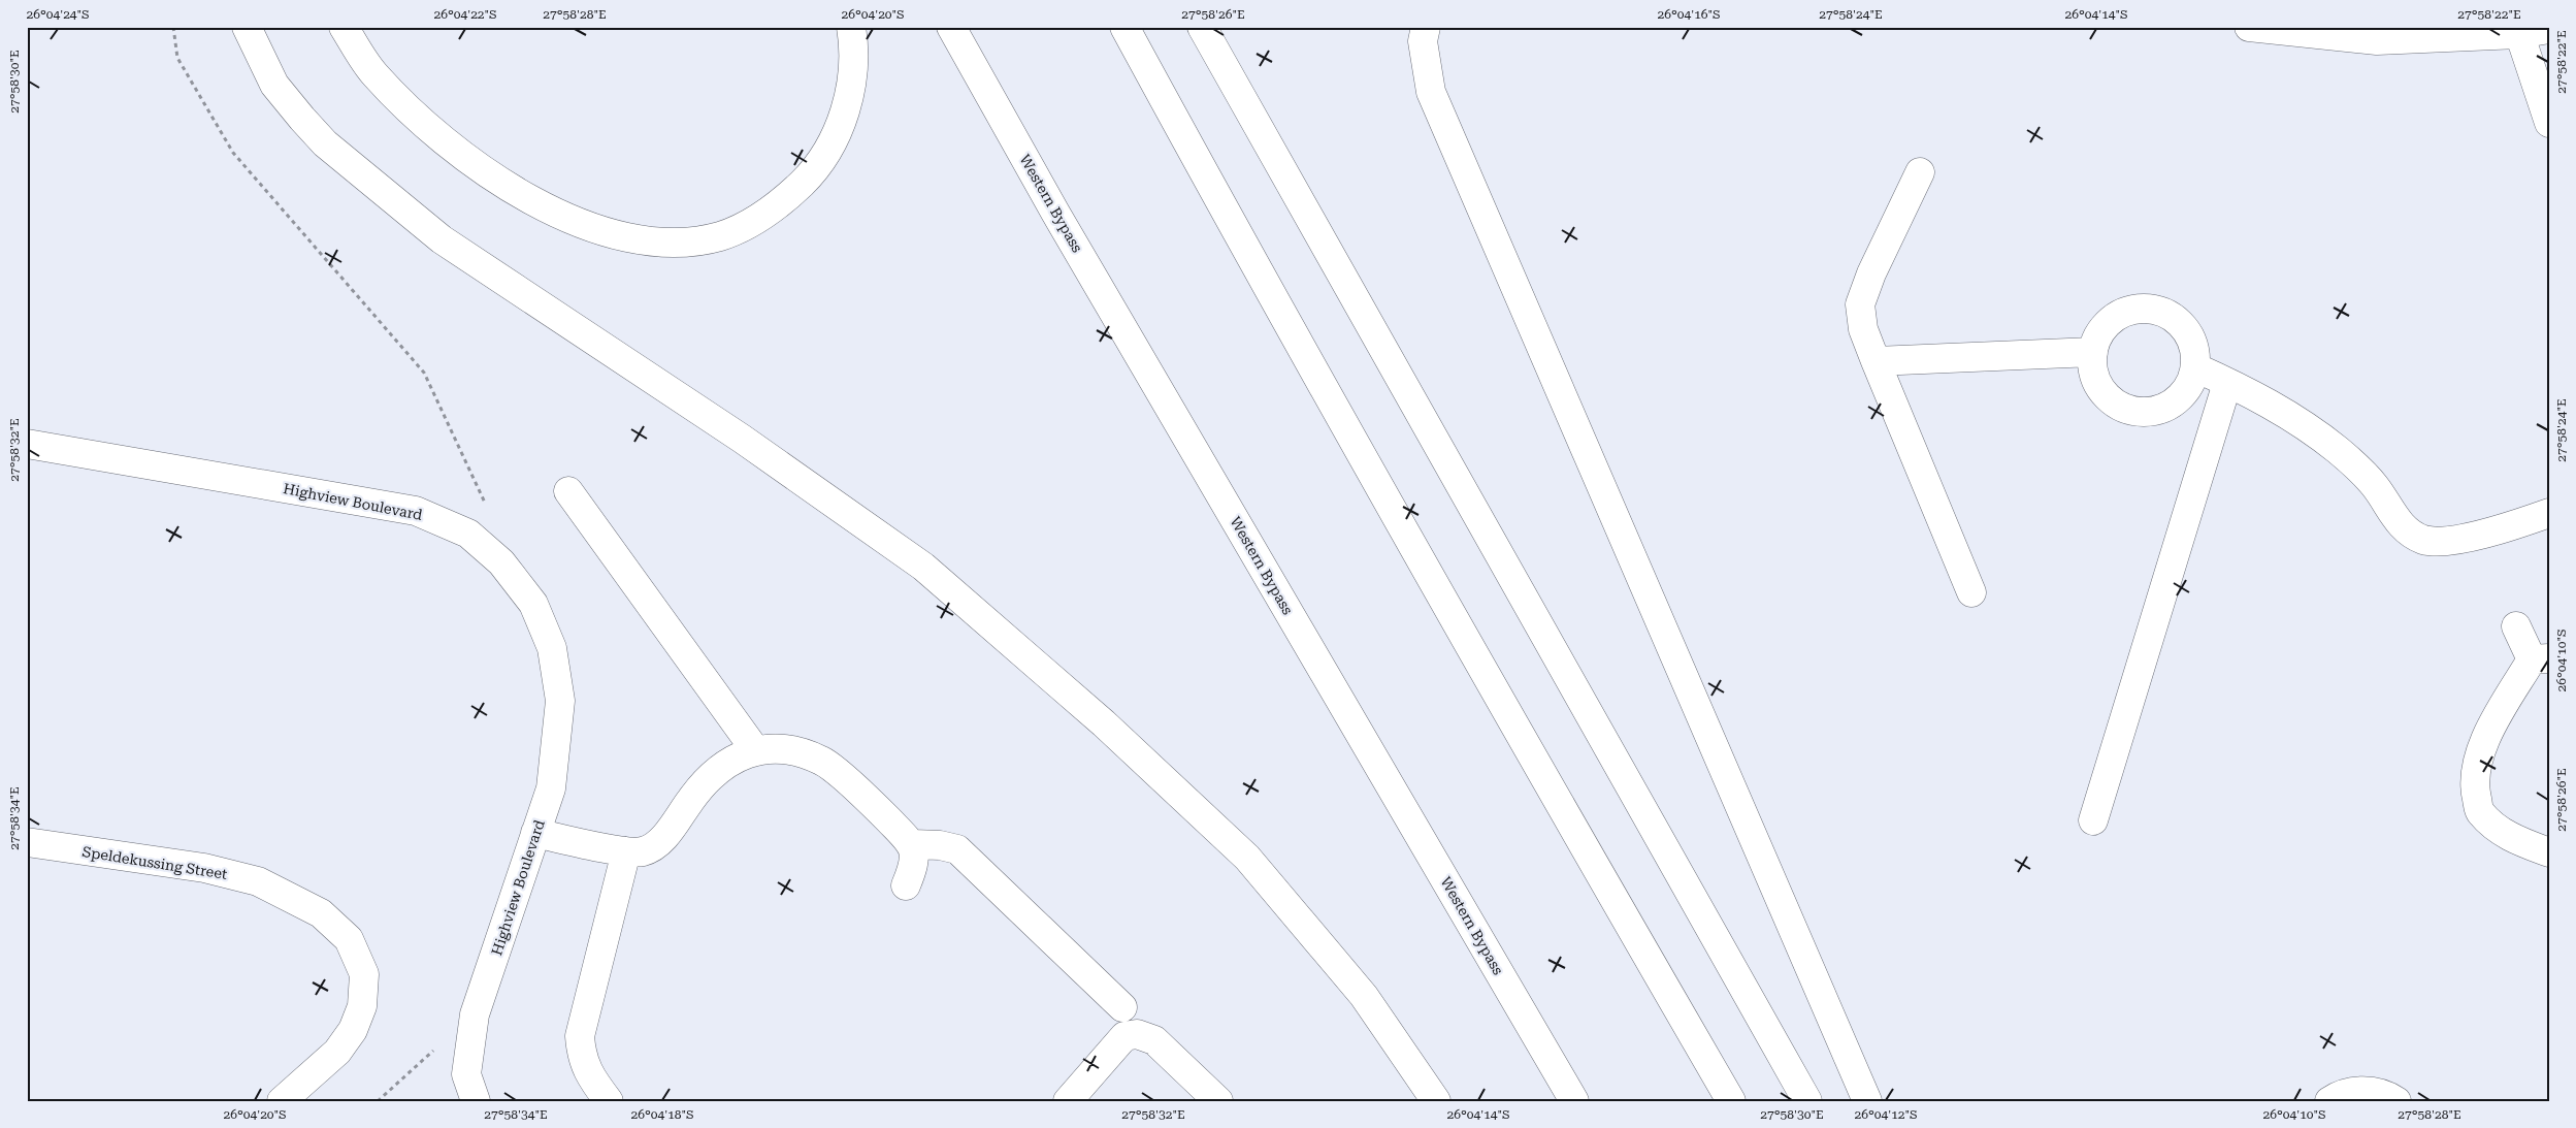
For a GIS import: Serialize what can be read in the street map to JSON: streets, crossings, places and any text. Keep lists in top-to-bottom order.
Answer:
{
  "streets": {
    "main road": ["Western Bypass", "Highview Boulevard", "Speldekussing Street"]
  },
  "coordinates": [
    "26°04'24\"S",
    "26°04'22\"S",
    "27°58'28\"E",
    "26°04'20\"S",
    "27°58'26\"E",
    "26°04'16\"S",
    "27°58'24\"E",
    "26°04'14\"S",
    "27°58'22\"E",
    "27°58'30\"E",
    "27°58'32\"E",
    "26°04'10\"S",
    "27°58'34\"E",
    "26°04'18\"S",
    "26°04'12\"S"
  ]
}
